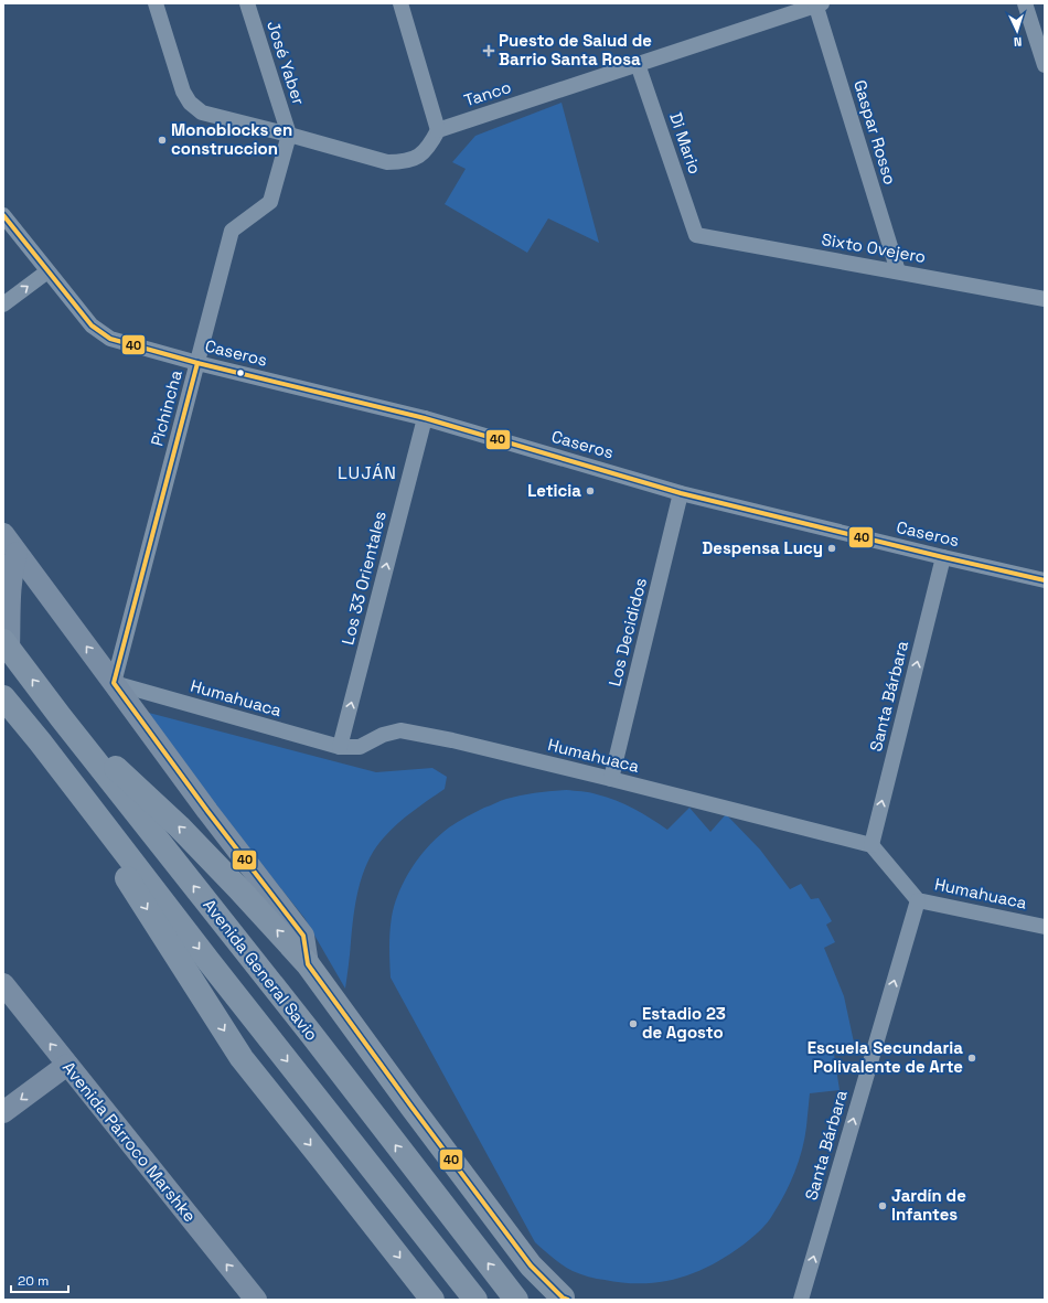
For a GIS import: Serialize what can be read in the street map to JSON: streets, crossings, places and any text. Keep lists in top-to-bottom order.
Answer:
{
  "streets": {
    "highway": ["Avenida General Savio"],
    "street": [
      "José Yaber",
      "Tanco",
      "Gaspar Rosso",
      "Di Mario",
      "Sixto Ovejero",
      "Caseros",
      "Pichincha",
      "Los 33 Orientales",
      "Los Decididos",
      "Santa Bárbara",
      "Humahuaca",
      "Avenida Párroco Marshke"
    ]
  },
  "crossings": [
    ["José Yaber", "Pichincha"],
    ["Tanco", "Gaspar Rosso"],
    ["Tanco", "Di Mario"],
    ["Gaspar Rosso", "Sixto Ovejero"],
    ["Di Mario", "Sixto Ovejero"],
    ["Caseros", "Pichincha"],
    ["Caseros", "Los 33 Orientales"],
    ["Caseros", "Los Decididos"],
    ["Caseros", "Santa Bárbara"],
    ["Pichincha", "Humahuaca"],
    ["Los 33 Orientales", "Humahuaca"],
    ["Los Decididos", "Humahuaca"],
    ["Santa Bárbara", "Humahuaca"]
  ],
  "one_way": ["Los 33 Orientales", "Santa Bárbara", "Avenida Párroco Marshke"],
  "districts": ["LUJÁN"],
  "places": {
    "health": ["Puesto de Salud de Barrio Santa Rosa"],
    "other": [
      "Monoblocks en construccion",
      "Leticia",
      "Despensa Lucy",
      "Estadio 23 de Agosto",
      "Escuela Secundaria Polivalente de Arte",
      "Jardín de Infantes"
    ]
  },
  "lines": ["transit line 40"],
  "scale_bar": "20 m",
  "north": "bottom"
}
